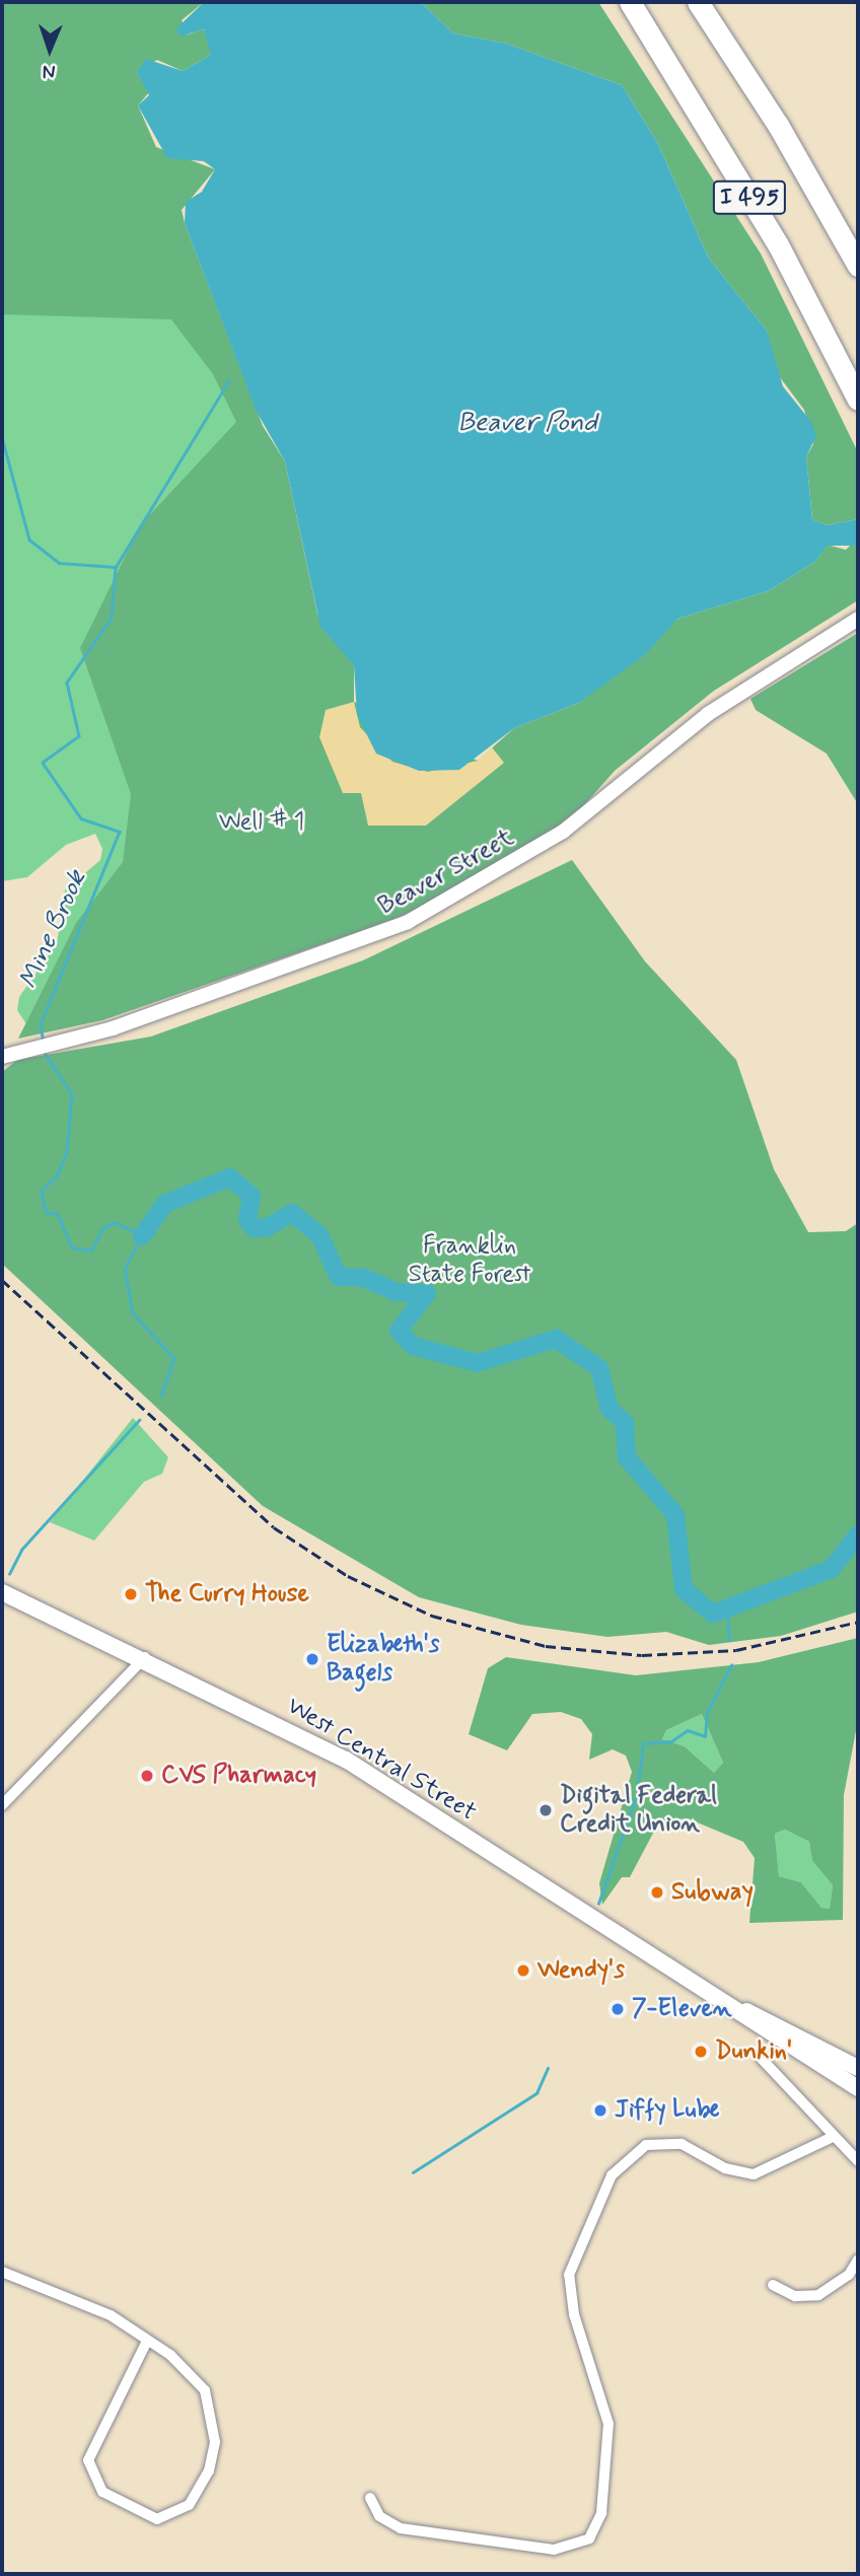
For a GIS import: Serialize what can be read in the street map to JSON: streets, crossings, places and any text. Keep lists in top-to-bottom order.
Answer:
{
  "streets": {
    "highway": ["I 495"],
    "main road": ["West Central Street"],
    "street": ["Beaver Street"]
  },
  "water": ["Beaver Pond", "Mine Brook"],
  "parks": ["Well # 1", "Franklin State Forest"],
  "places": [
    "The Curry House",
    "Elizabeth's Bagels",
    "CVS Pharmacy",
    "Digital Federal Credit Union",
    "Subway",
    "Wendy's",
    "7-Eleven",
    "Dunkin'",
    "Jiffy Lube"
  ],
  "north": "bottom"
}
